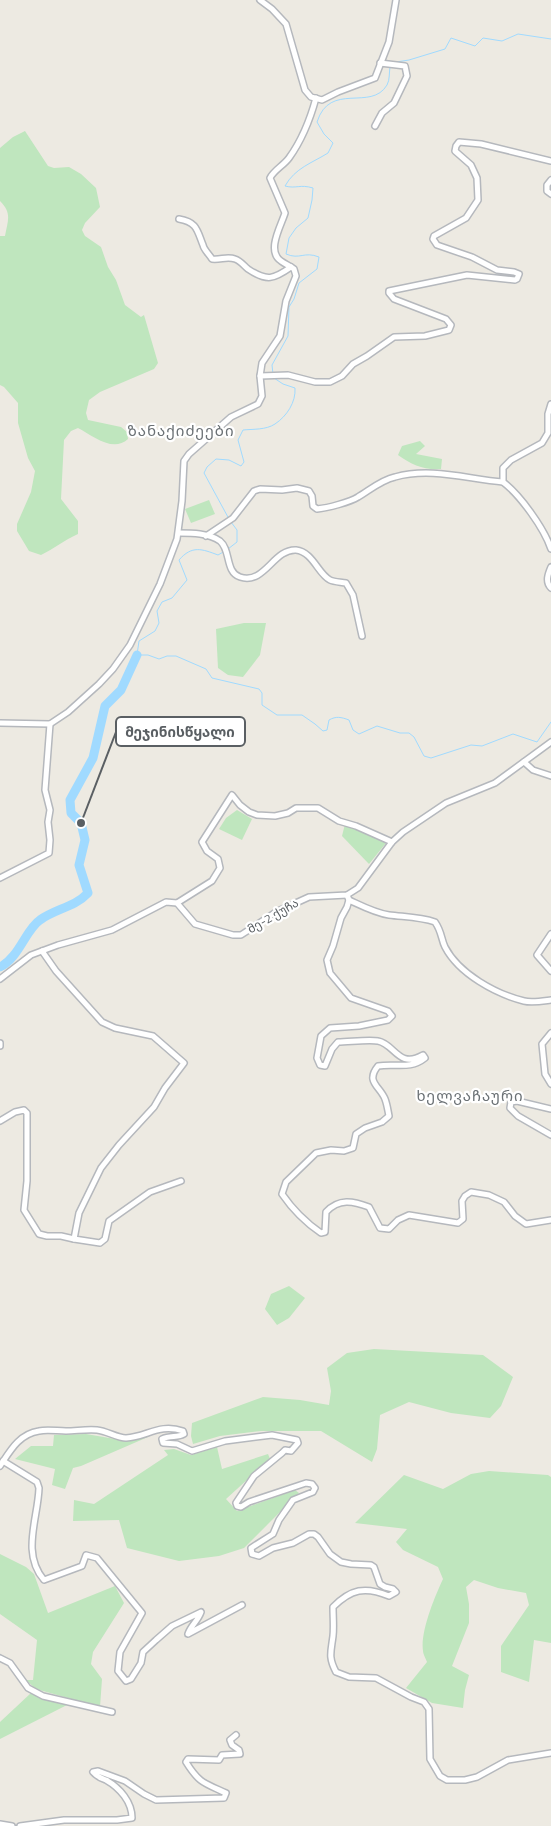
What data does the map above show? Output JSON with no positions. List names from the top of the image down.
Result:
{
  "streets": {
    "street": ["მე-2 ქუჩა"]
  },
  "districts": ["ზანაქიძეები", "ხელვაჩაური"],
  "places": ["მეჯინისწყალი"]
}
